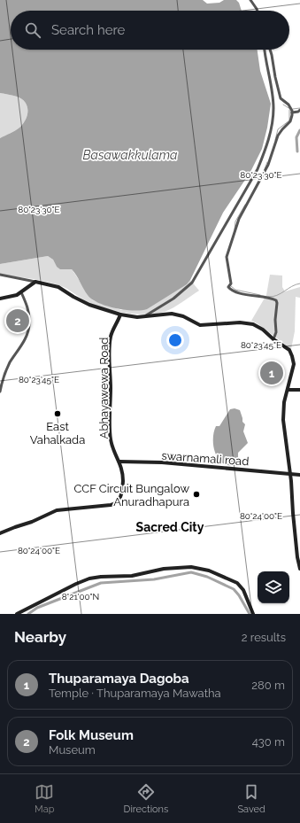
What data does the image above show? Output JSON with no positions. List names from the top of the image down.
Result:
{
  "streets": {
    "main road": ["Abhayawewa Road", "swarnamali road"]
  },
  "crossings": [
    ["Abhayawewa Road", "swarnamali road"]
  ],
  "districts": ["Sacred City"],
  "water": ["Basawakkulama"],
  "places": ["East Vahalkada", "CCF Circuit Bungalow Anuradhapura"],
  "page": {
    "search": "Search here",
    "pins": ["2", "1"],
    "heading": ["Nearby", "2 results"],
    "list": [
      {
        "mark": "1",
        "name": "Thuparamaya Dagoba",
        "note": "Temple · Thuparamaya Mawatha",
        "value": "280 m"
      },
      {
        "mark": "2",
        "name": "Folk Museum",
        "note": "Museum",
        "value": "430 m"
      }
    ],
    "nav": ["Map", "Directions", "Saved"]
  },
  "coordinates": [
    "80°23'30\"E",
    "80°23'45\"E",
    "80°24'00\"E",
    "8°21'00\"N"
  ]
}
